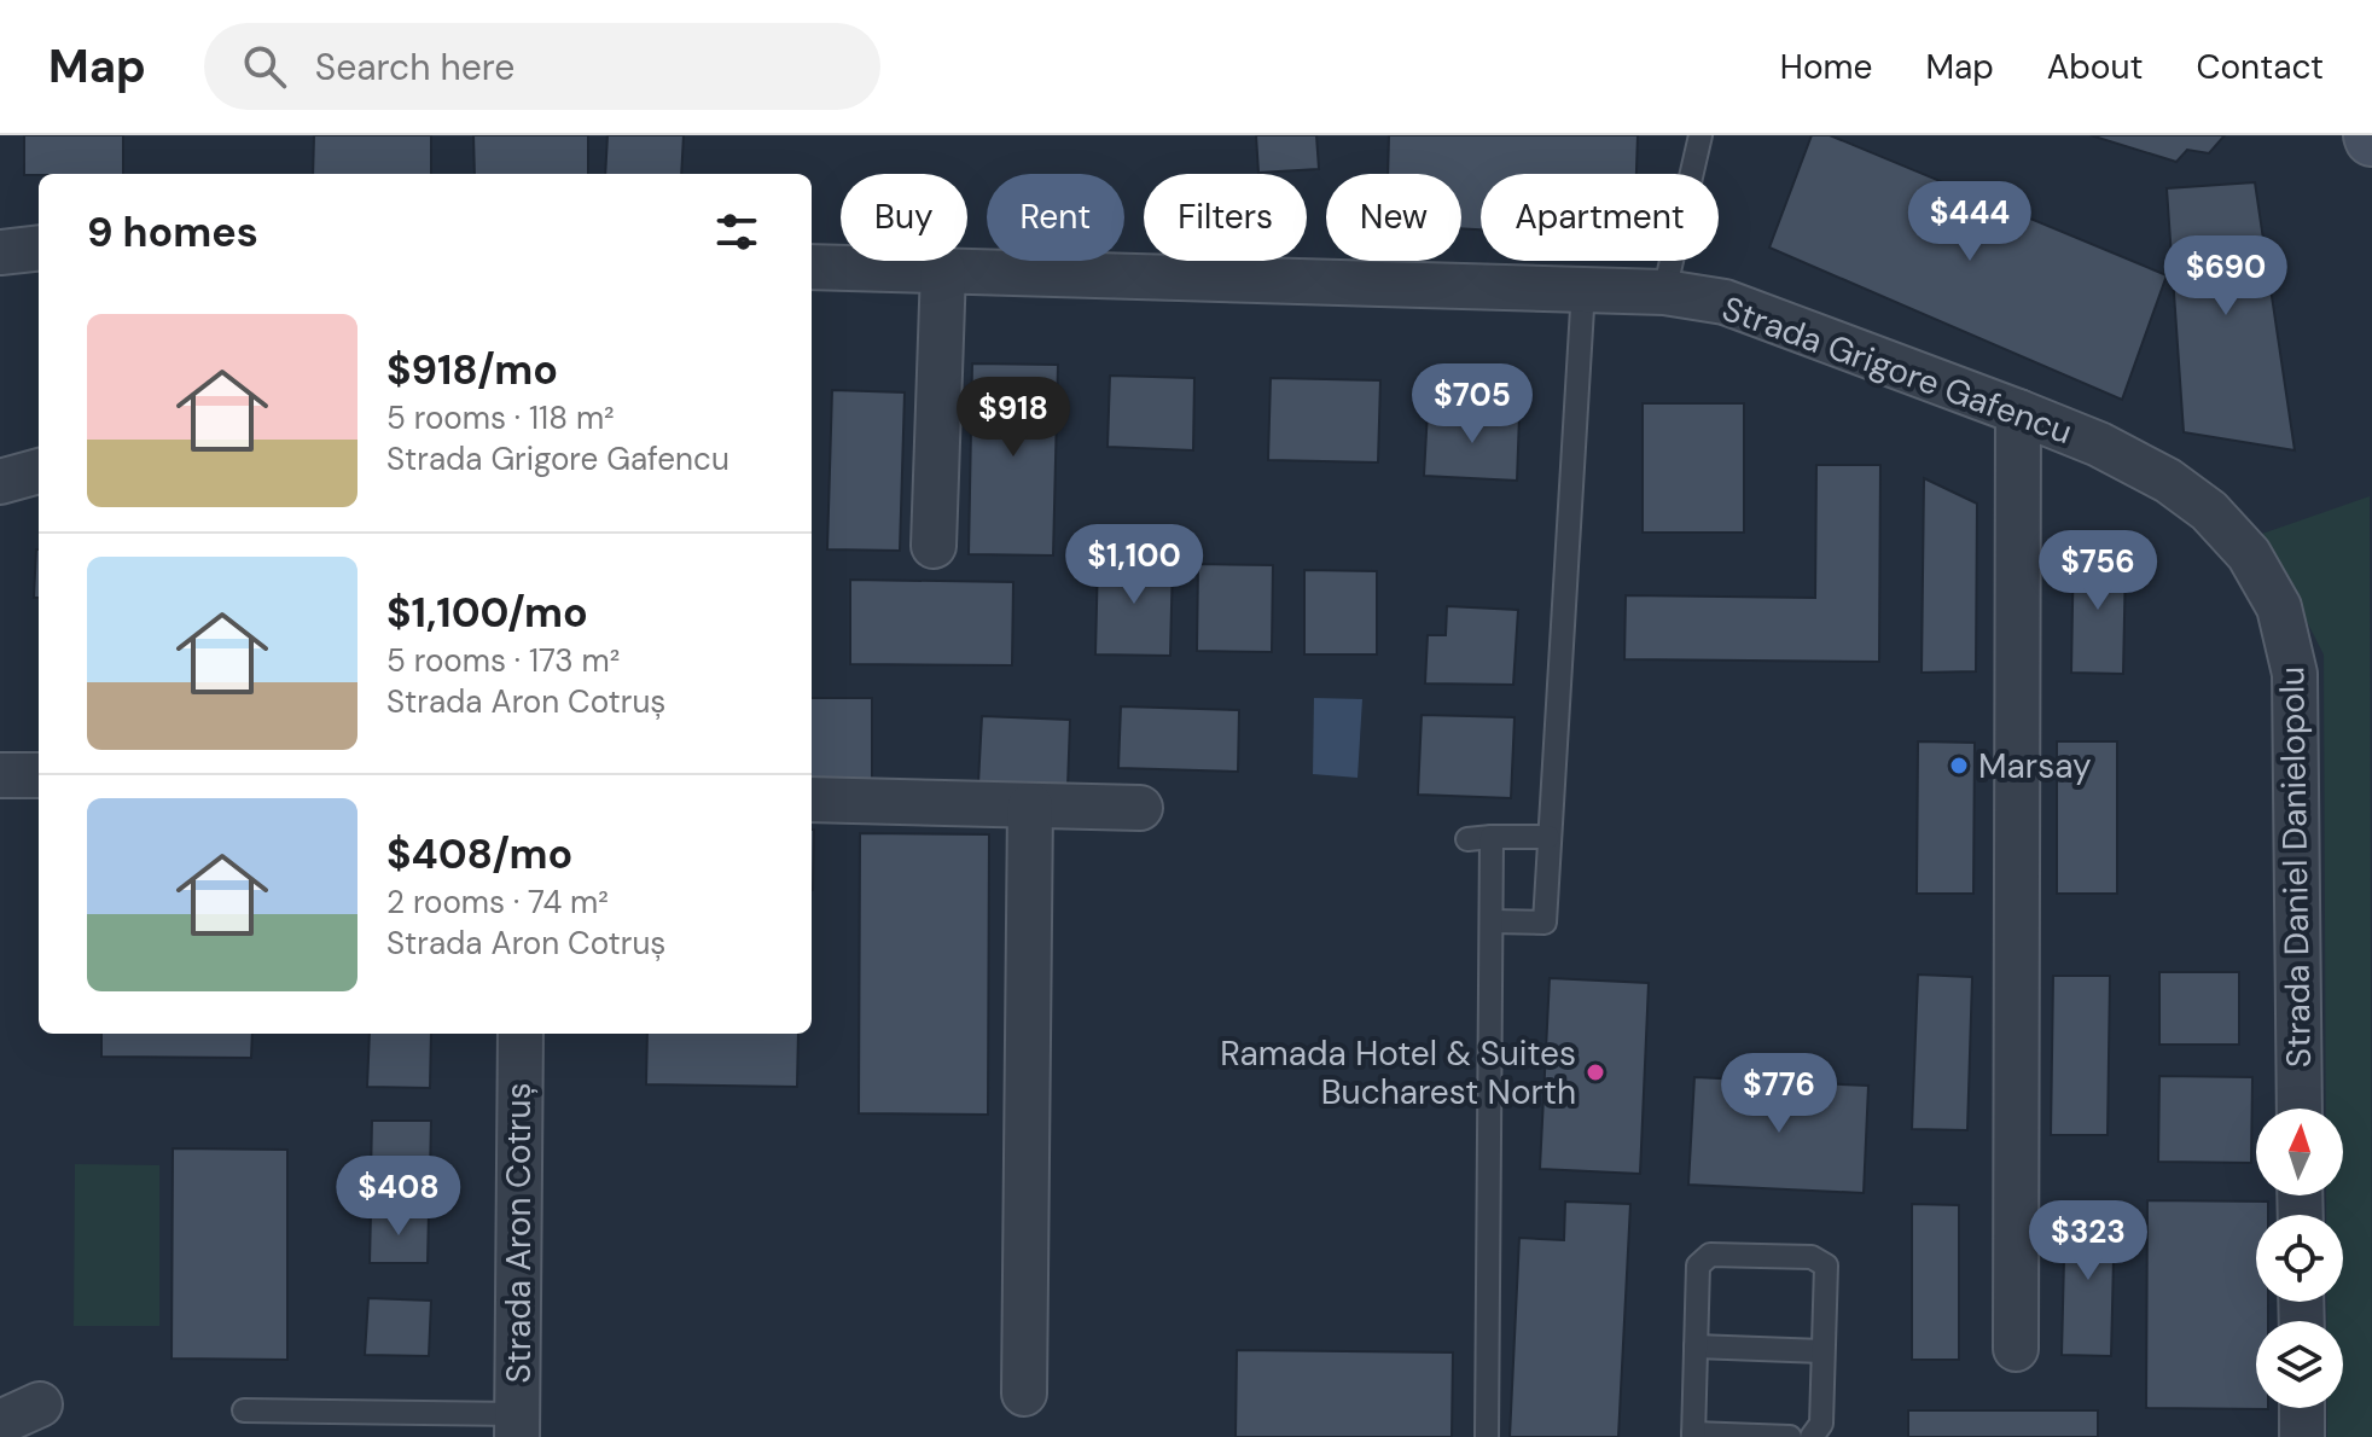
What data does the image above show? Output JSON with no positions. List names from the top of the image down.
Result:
{
  "streets": {
    "street": ["Strada Grigore Gafencu", "Strada Daniel Danielopolu", "Strada Aron Cotruș"]
  },
  "crossings": [
    ["Strada Grigore Gafencu", "Strada Daniel Danielopolu"]
  ],
  "places": ["Marsay", "Ramada Hotel & Suites Bucharest North"],
  "north": "top",
  "page": {
    "header": "Map",
    "search": "Search here",
    "nav": [
      "Home",
      "Map",
      "About",
      "Contact"
    ],
    "chip": [
      "Buy",
      "Rent",
      "Filters",
      "New",
      "Apartment"
    ],
    "heading": "9 homes",
    "price": [
      "$444",
      "$690",
      "$705",
      "$918",
      "$1,100",
      "$756",
      "$776",
      "$408",
      "$323"
    ],
    "list": [
      {
        "name": "$918/mo",
        "note": "5 rooms · 118 m² · Strada Grigore Gafencu"
      },
      {
        "name": "$1,100/mo",
        "note": "5 rooms · 173 m² · Strada Aron Cotruș"
      },
      {
        "name": "$408/mo",
        "note": "2 rooms · 74 m² · Strada Aron Cotruș"
      }
    ]
  }
}
